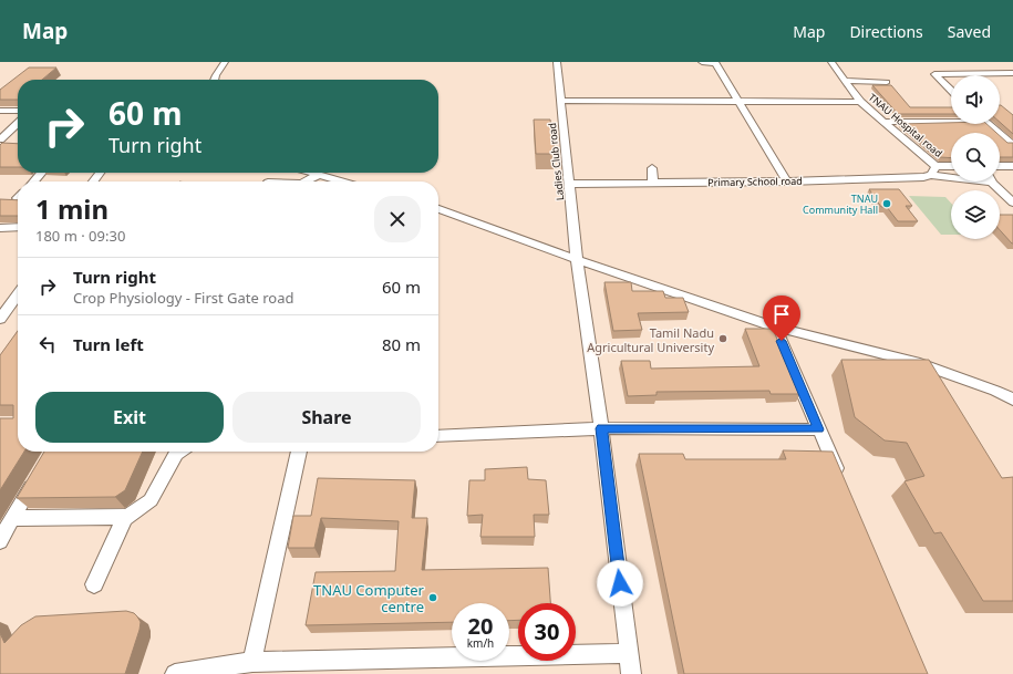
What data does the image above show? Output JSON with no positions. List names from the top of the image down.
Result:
{
  "streets": {
    "street": ["TNAU Hospital road", "Ladies Club road", "Primary School road"]
  },
  "crossings": [
    ["TNAU Hospital road", "Primary School road"],
    ["Ladies Club road", "Primary School road"]
  ],
  "places": ["TNAU Community Hall", "Tamil Nadu Agricultural University", "TNAU Computer centre"],
  "page": {
    "header": "Map",
    "nav": ["Map", "Directions", "Saved"],
    "turn": ["60 m", "Turn right"],
    "heading": ["1 min", "180 m · 09:30"],
    "list": [
      {
        "name": "Turn right",
        "note": "Crop Physiology - First Gate road",
        "value": "60 m"
      },
      {
        "name": "Turn left",
        "value": "80 m"
      }
    ],
    "buttons": ["Exit", "Share"],
    "speed": "20 km/h",
    "limit": "30"
  }
}
